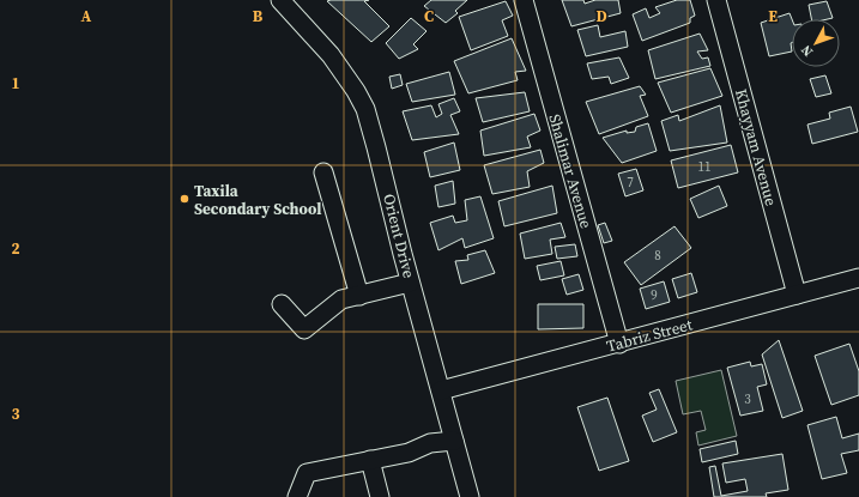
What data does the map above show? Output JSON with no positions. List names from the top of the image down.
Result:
{
  "streets": {
    "street": [
      "Khayyam Avenue",
      "Shalimar Avenue",
      "Orient Drive",
      "Tabriz Street"
    ]
  },
  "crossings": [
    ["Khayyam Avenue", "Tabriz Street"],
    ["Shalimar Avenue", "Tabriz Street"],
    ["Orient Drive", "Tabriz Street"]
  ],
  "places": ["Taxila Secondary School"],
  "house_numbers": [
    "11",
    "7",
    "8",
    "9",
    "3"
  ],
  "north": "bottom left",
  "grid": {
    "columns": [
      "A",
      "B",
      "C",
      "D",
      "E"
    ],
    "rows": ["1", "2", "3"]
  }
}
